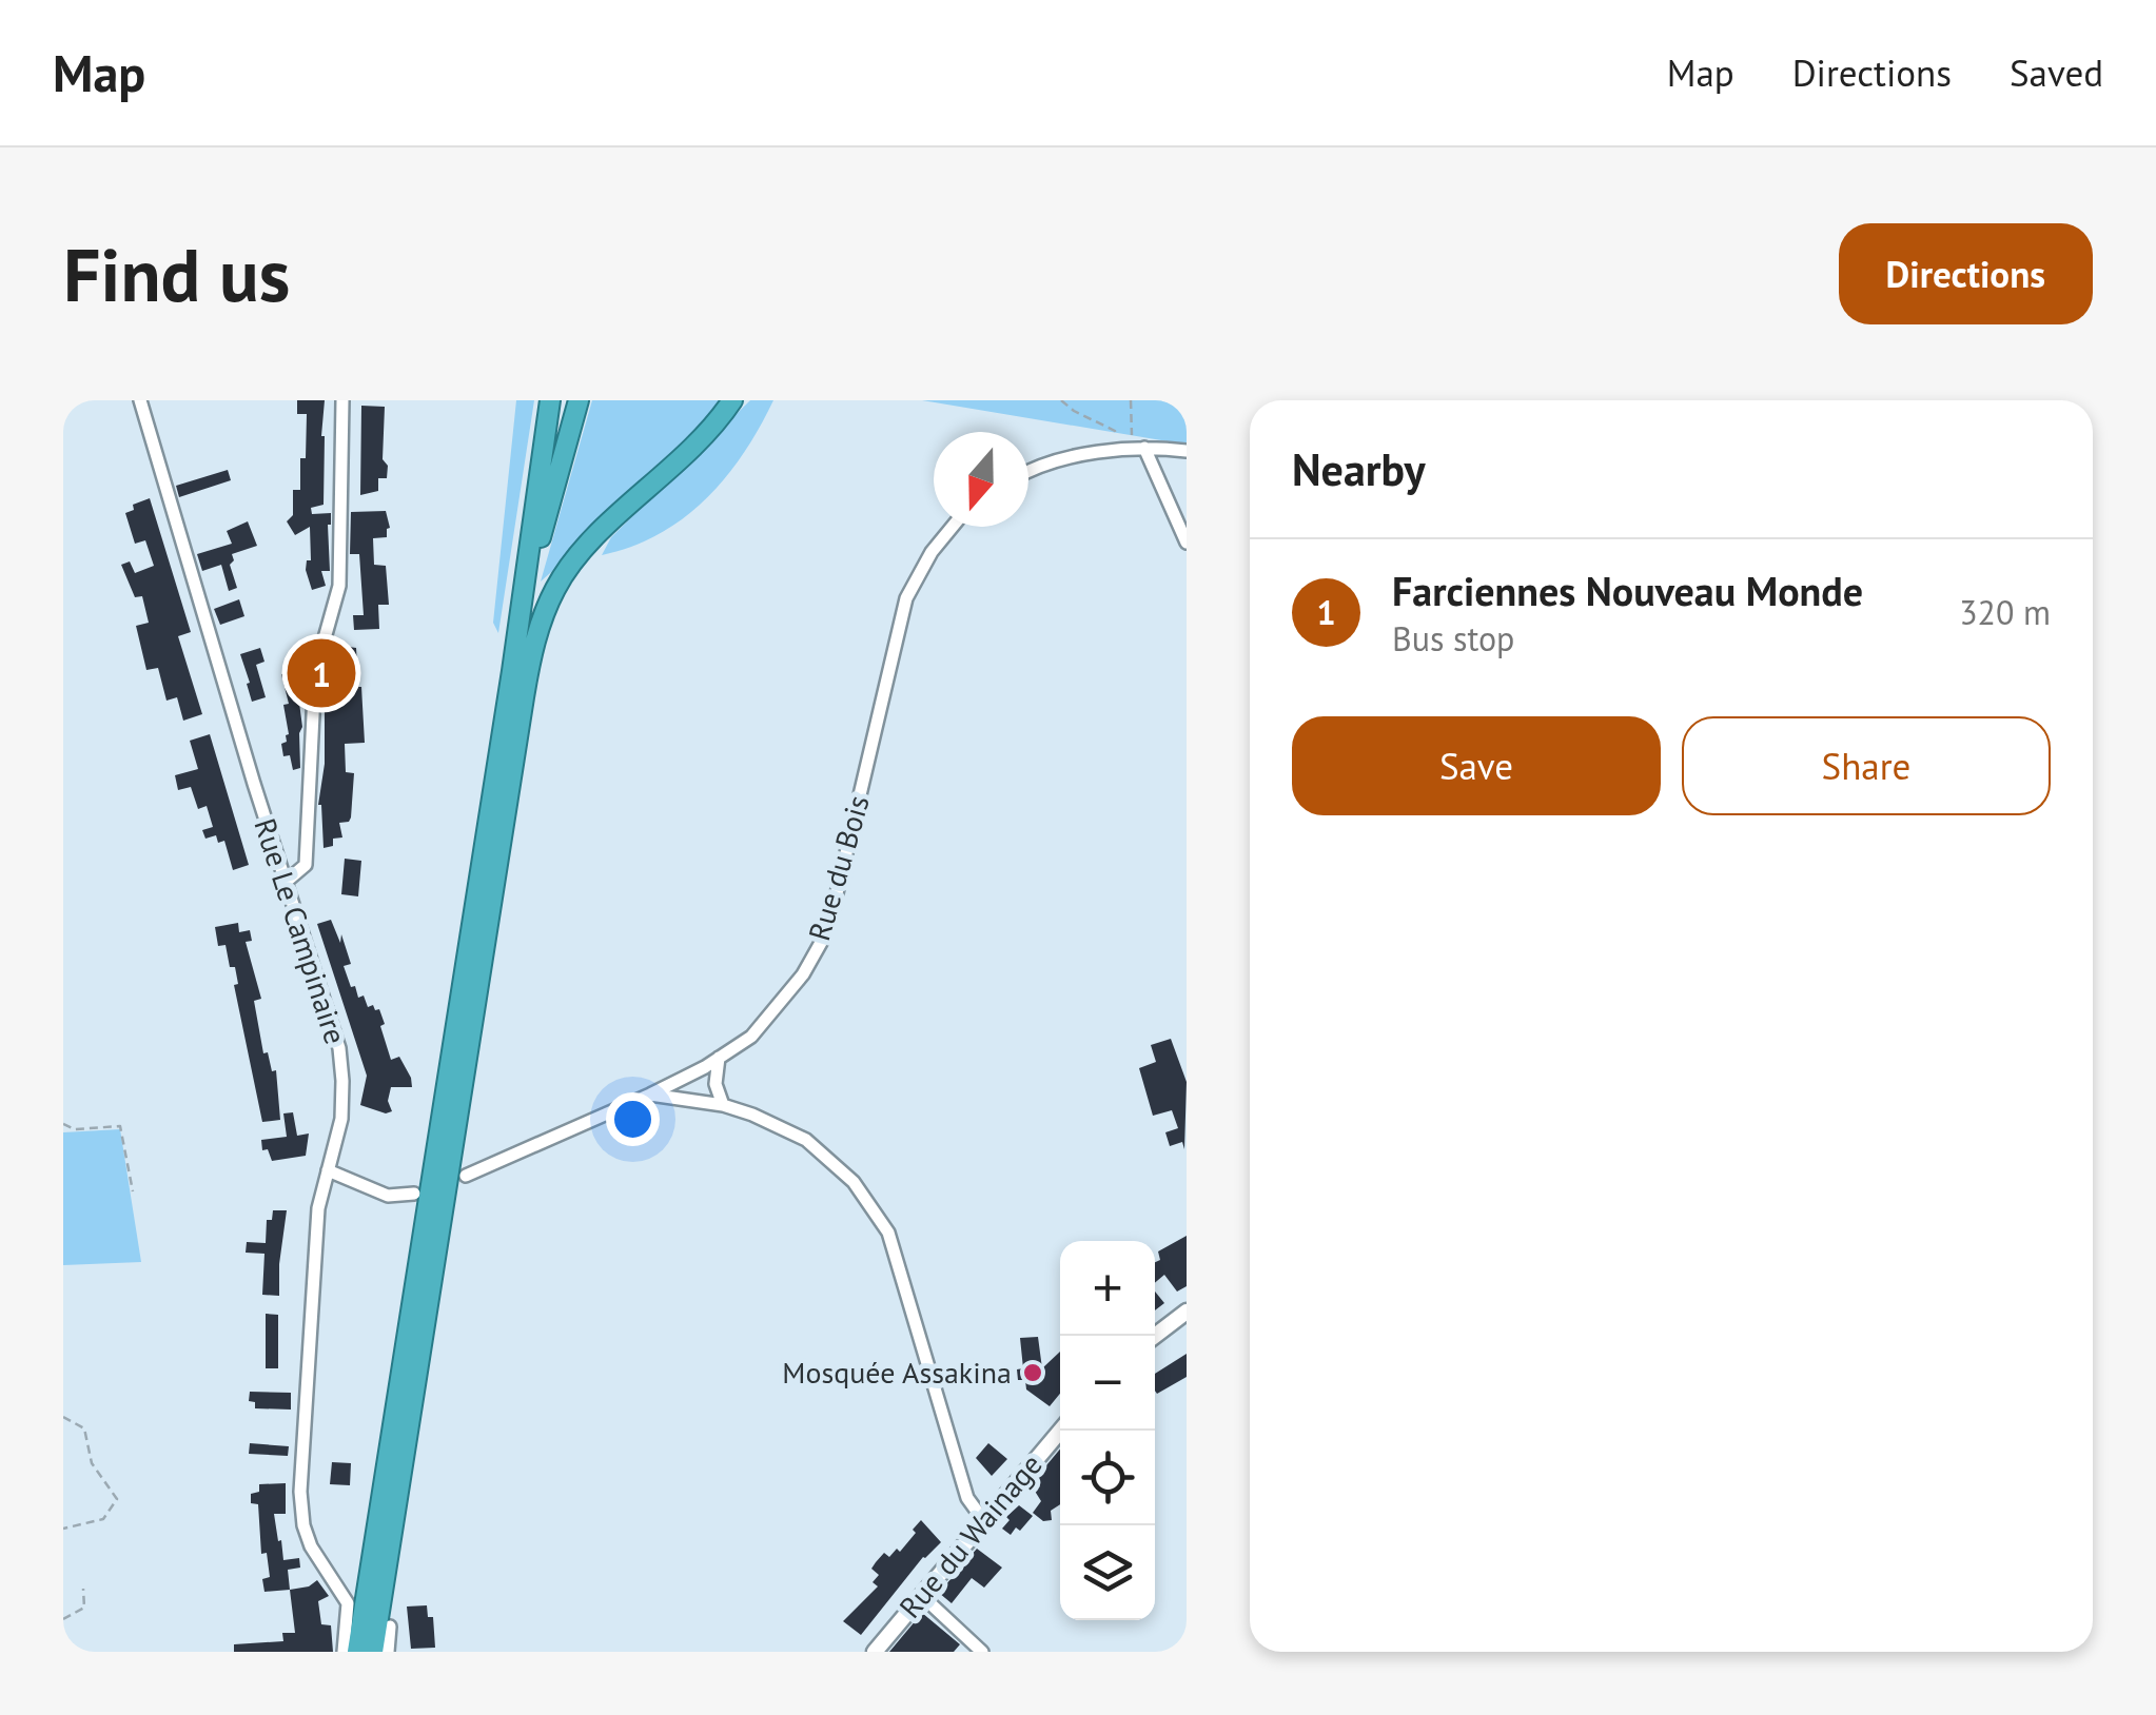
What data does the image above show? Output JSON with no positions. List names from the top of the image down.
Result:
{
  "streets": {
    "street": ["Rue du Bois", "Rue Le Campinaire", "Rue du Wainage"]
  },
  "places": ["Mosquée Assakina"],
  "north": "bottom",
  "page": {
    "header": "Map",
    "nav": ["Map", "Directions", "Saved"],
    "buttons": [
      "Directions",
      ["Save", "Share"]
    ],
    "title": "Find us",
    "heading": "Nearby",
    "list": [
      {
        "mark": "1",
        "name": "Farciennes Nouveau Monde",
        "note": "Bus stop",
        "value": "320 m"
      }
    ],
    "pins": "1",
    "map_buttons": ["+", "−"]
  }
}
